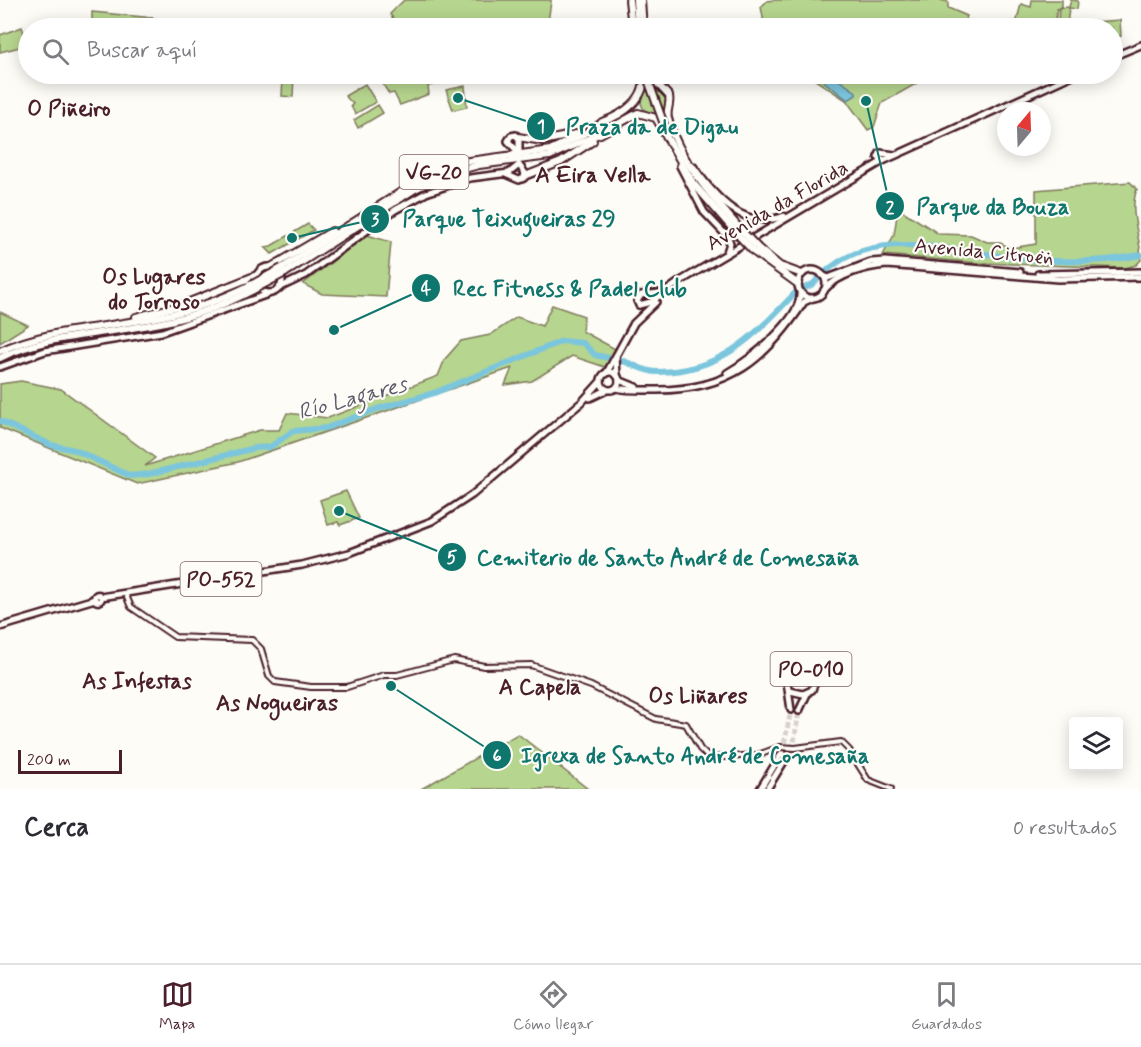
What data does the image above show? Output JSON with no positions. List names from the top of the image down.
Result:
{
  "streets": {
    "highway": ["VG-20"],
    "main road": [
      "Avenida da Florida",
      "Avenida Citroën",
      "PO-552",
      "PO-010"
    ]
  },
  "crossings": [
    ["Avenida da Florida", "PO-552"]
  ],
  "districts": [
    "O Piñeiro",
    "A Eira Vella",
    "Os Lugares do Torroso",
    "As Infestas",
    "A Capela",
    "Os Liñares",
    "As Nogueiras"
  ],
  "water": ["Río Lagares"],
  "places": [
    "Praza da de Digau",
    "Parque da Bouza",
    "Parque Teixugueiras 29",
    "Rec Fitness & Padel Club",
    "Cemiterio de Santo André de Comesaña",
    "Igrexa de Santo André de Comesaña"
  ],
  "scale_bar": "200 m",
  "north": "top",
  "page": {
    "search": "Buscar aquí",
    "scale": "200 m",
    "heading": ["Cerca", "0 resultados"],
    "nav": ["Mapa", "Cómo llegar", "Guardados"]
  }
}
